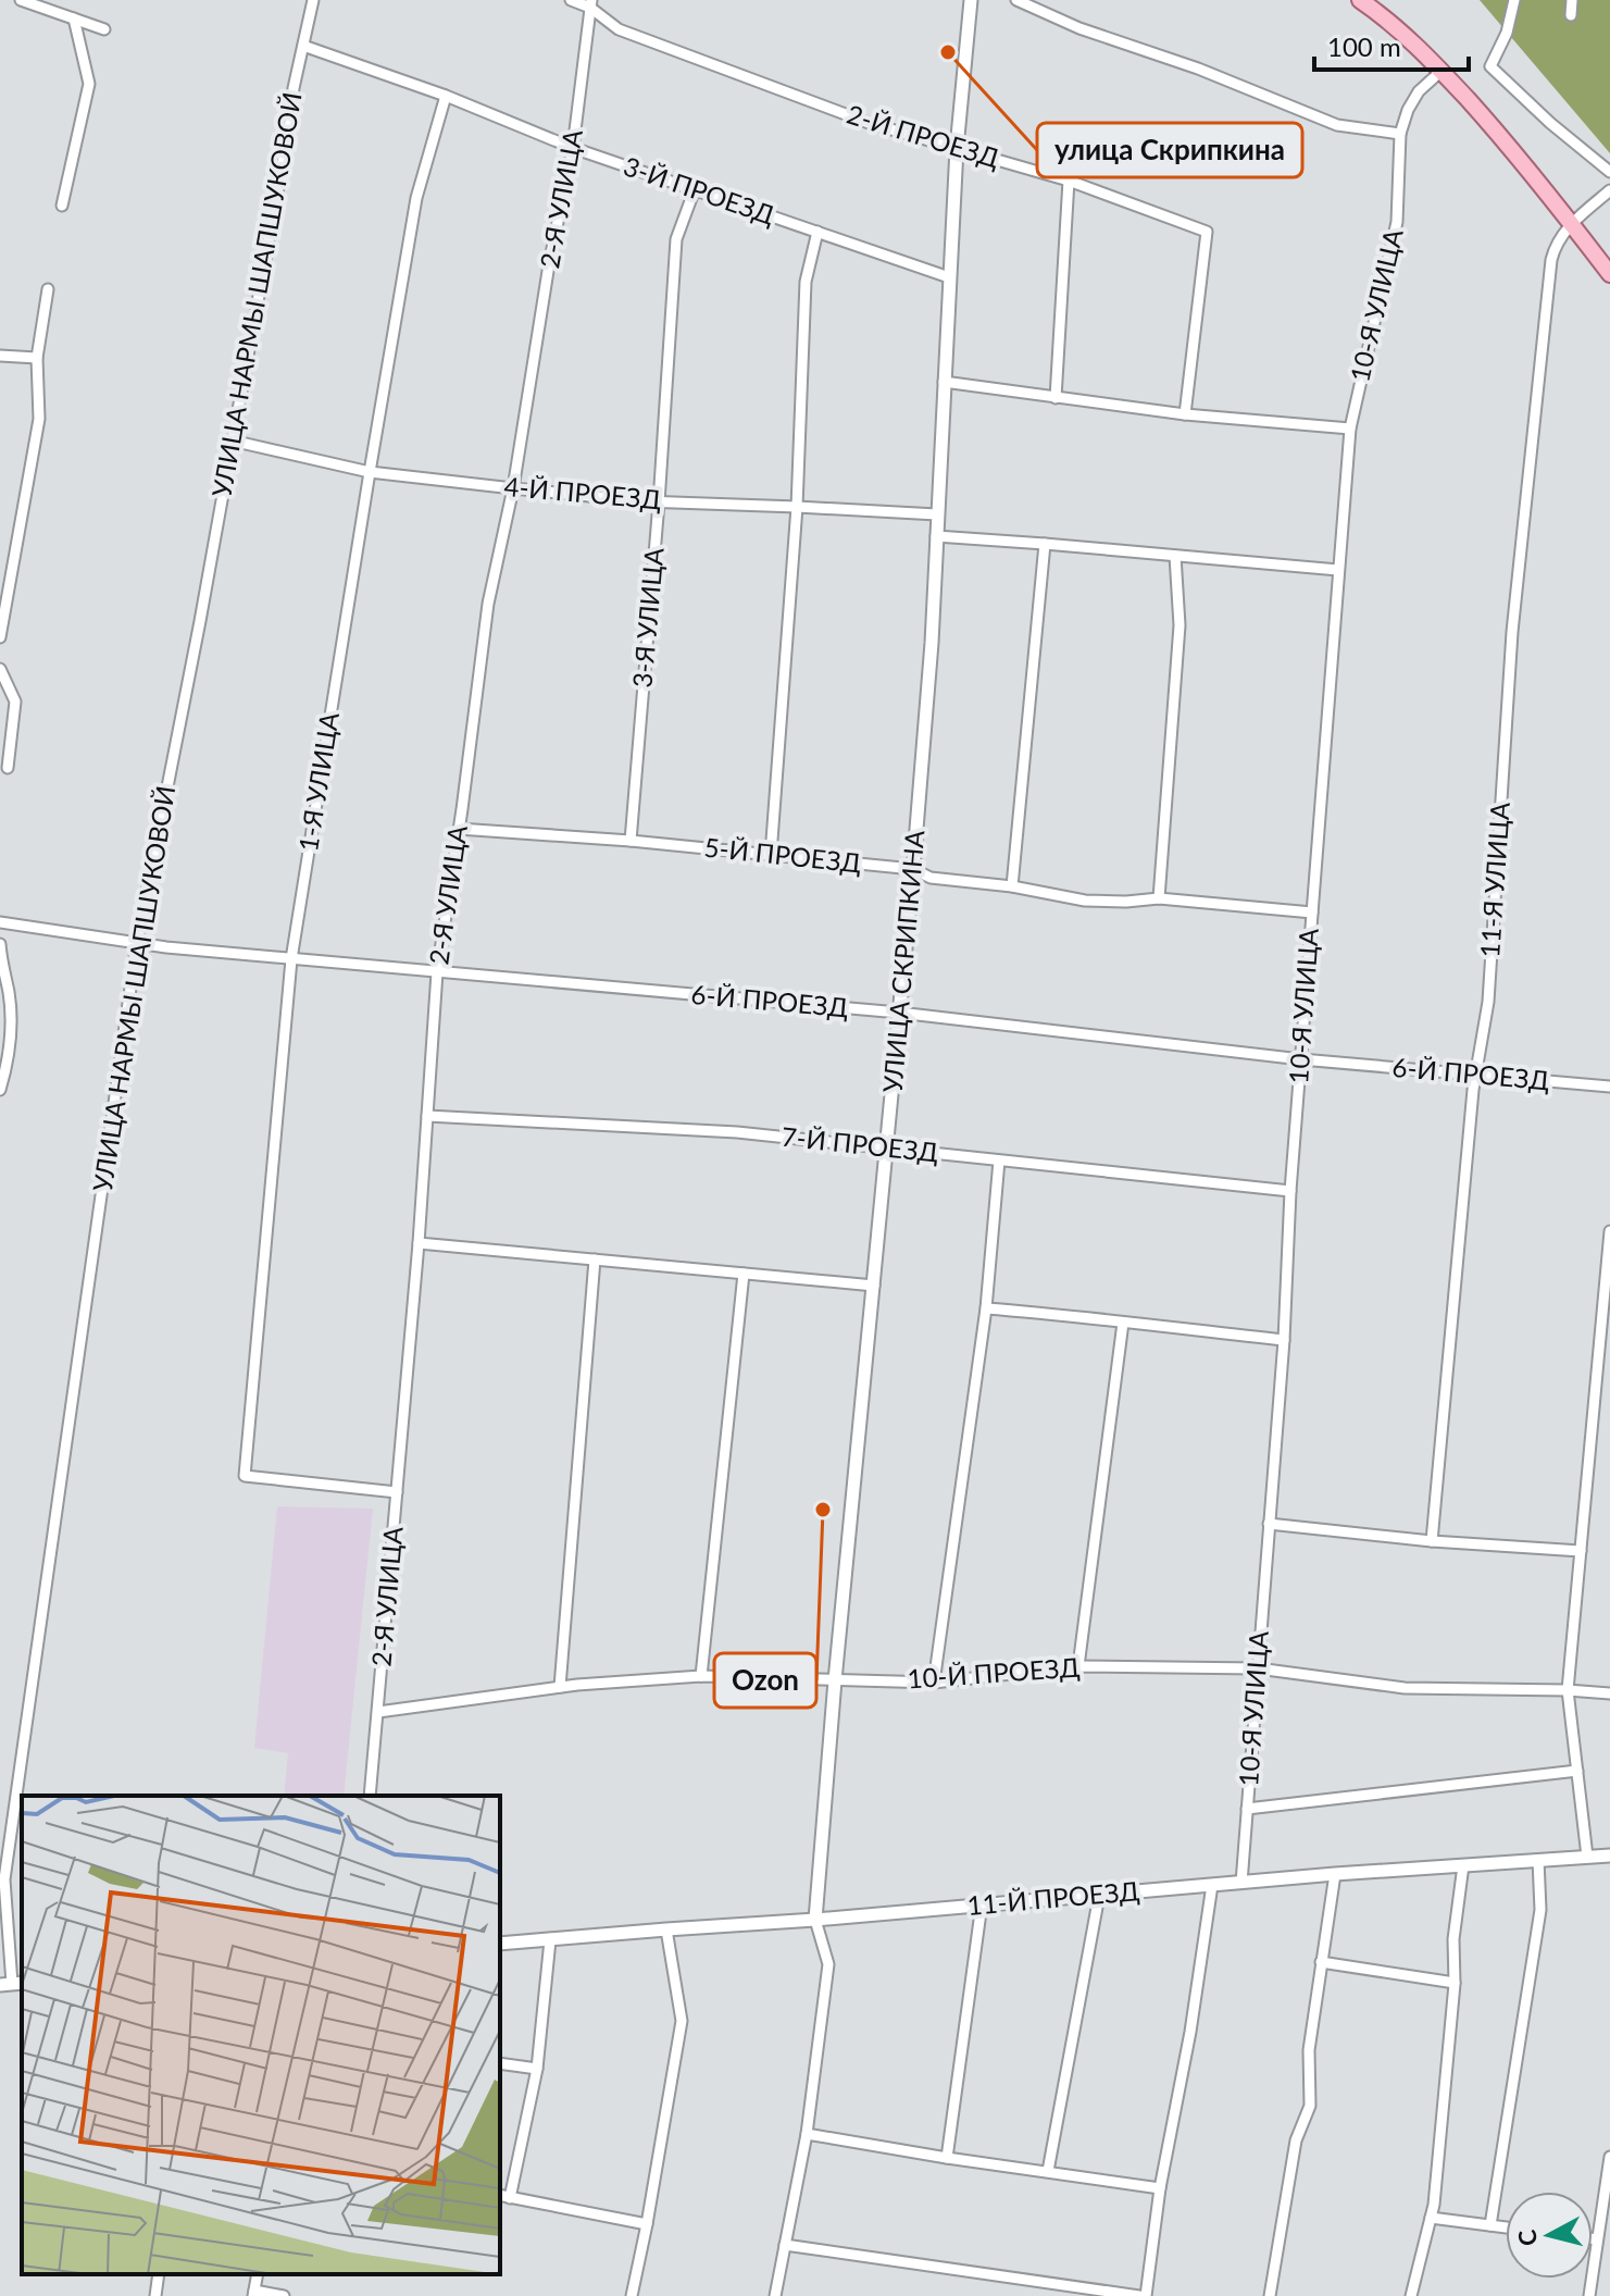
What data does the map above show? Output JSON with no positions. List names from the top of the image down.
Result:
{
  "streets": {
    "street": [
      "2-Й ПРОЕЗД",
      "3-Й ПРОЕЗД",
      "2-Я УЛИЦА",
      "УЛИЦА НАРМЫ ШАПШУКОВОЙ",
      "10-Я УЛИЦА",
      "4-Й ПРОЕЗД",
      "3-Я УЛИЦА",
      "1-Я УЛИЦА",
      "5-Й ПРОЕЗД",
      "11-Я УЛИЦА",
      "УЛИЦА СКРИПКИНА",
      "6-Й ПРОЕЗД",
      "7-Й ПРОЕЗД",
      "10-Й ПРОЕЗД",
      "11-Й ПРОЕЗД"
    ]
  },
  "crossings": [
    ["2-Й ПРОЕЗД", "2-Я УЛИЦА"],
    ["2-Й ПРОЕЗД", "УЛИЦА СКРИПКИНА"],
    ["3-Й ПРОЕЗД", "2-Я УЛИЦА"],
    ["3-Й ПРОЕЗД", "УЛИЦА НАРМЫ ШАПШУКОВОЙ"],
    ["3-Й ПРОЕЗД", "3-Я УЛИЦА"],
    ["3-Й ПРОЕЗД", "1-Я УЛИЦА"],
    ["3-Й ПРОЕЗД", "УЛИЦА СКРИПКИНА"],
    ["2-Я УЛИЦА", "4-Й ПРОЕЗД"],
    ["2-Я УЛИЦА", "1-Я УЛИЦА"],
    ["2-Я УЛИЦА", "5-Й ПРОЕЗД"],
    ["2-Я УЛИЦА", "6-Й ПРОЕЗД"],
    ["2-Я УЛИЦА", "7-Й ПРОЕЗД"],
    ["2-Я УЛИЦА", "10-Й ПРОЕЗД"],
    ["УЛИЦА НАРМЫ ШАПШУКОВОЙ", "4-Й ПРОЕЗД"],
    ["УЛИЦА НАРМЫ ШАПШУКОВОЙ", "6-Й ПРОЕЗД"],
    ["10-Я УЛИЦА", "5-Й ПРОЕЗД"],
    ["10-Я УЛИЦА", "6-Й ПРОЕЗД"],
    ["10-Я УЛИЦА", "7-Й ПРОЕЗД"],
    ["10-Я УЛИЦА", "10-Й ПРОЕЗД"],
    ["10-Я УЛИЦА", "11-Й ПРОЕЗД"],
    ["4-Й ПРОЕЗД", "3-Я УЛИЦА"],
    ["4-Й ПРОЕЗД", "1-Я УЛИЦА"],
    ["4-Й ПРОЕЗД", "УЛИЦА СКРИПКИНА"],
    ["3-Я УЛИЦА", "5-Й ПРОЕЗД"],
    ["1-Я УЛИЦА", "6-Й ПРОЕЗД"],
    ["5-Й ПРОЕЗД", "УЛИЦА СКРИПКИНА"],
    ["11-Я УЛИЦА", "6-Й ПРОЕЗД"],
    ["УЛИЦА СКРИПКИНА", "6-Й ПРОЕЗД"],
    ["УЛИЦА СКРИПКИНА", "7-Й ПРОЕЗД"],
    ["УЛИЦА СКРИПКИНА", "10-Й ПРОЕЗД"],
    ["УЛИЦА СКРИПКИНА", "11-Й ПРОЕЗД"]
  ],
  "places": ["улица Скрипкина", "Ozon"],
  "scale_bar": "100 m",
  "north": "left"
}
